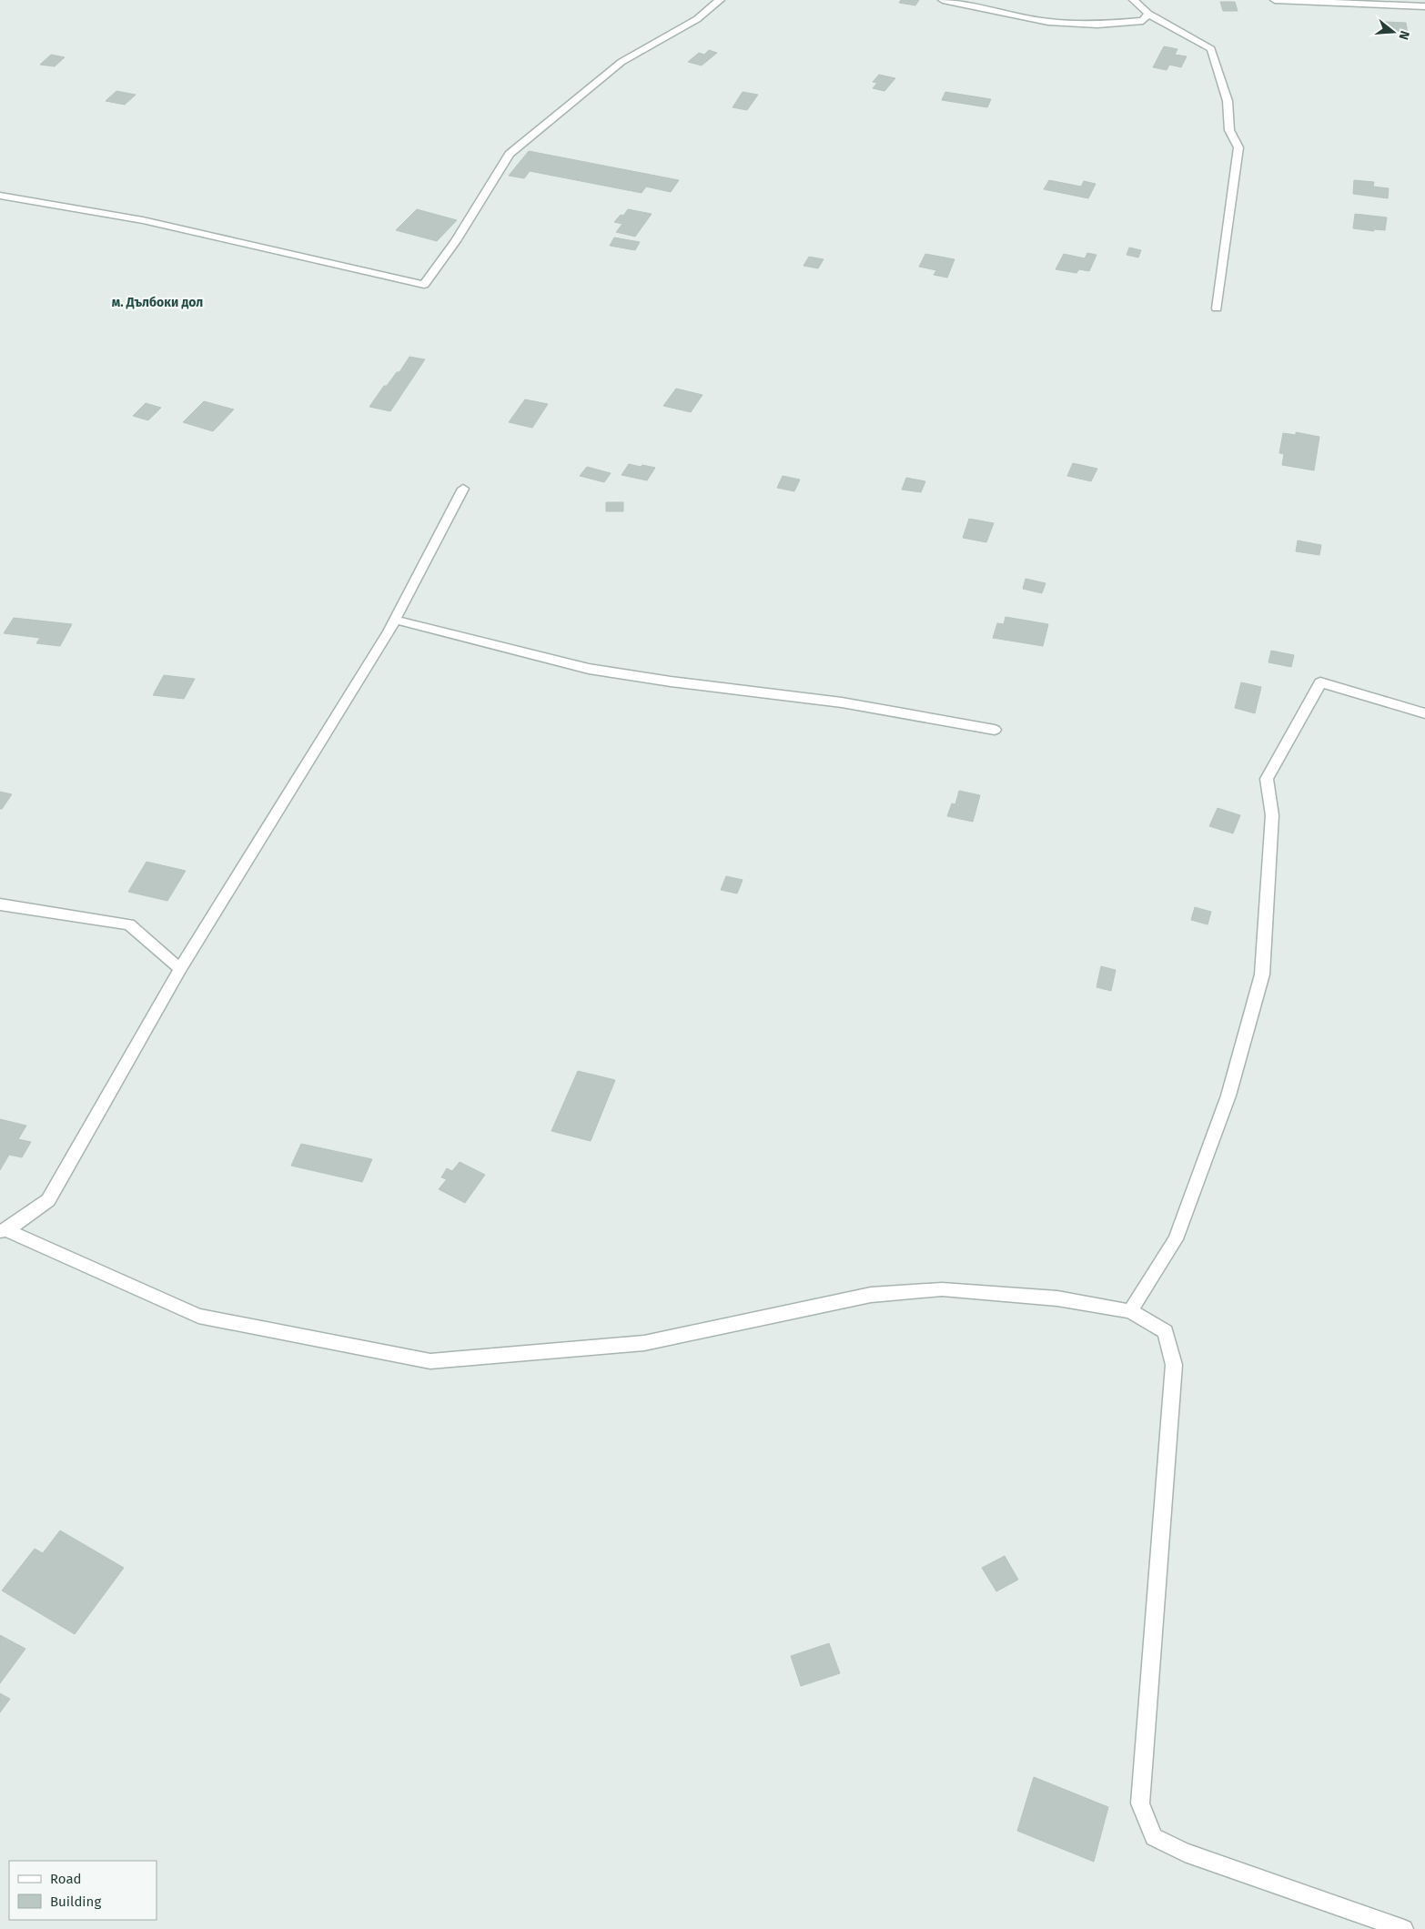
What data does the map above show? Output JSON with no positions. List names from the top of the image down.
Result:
{
  "districts": ["м. Дълбоки дол"],
  "legend": ["Road", "Building"],
  "north": "right"
}
